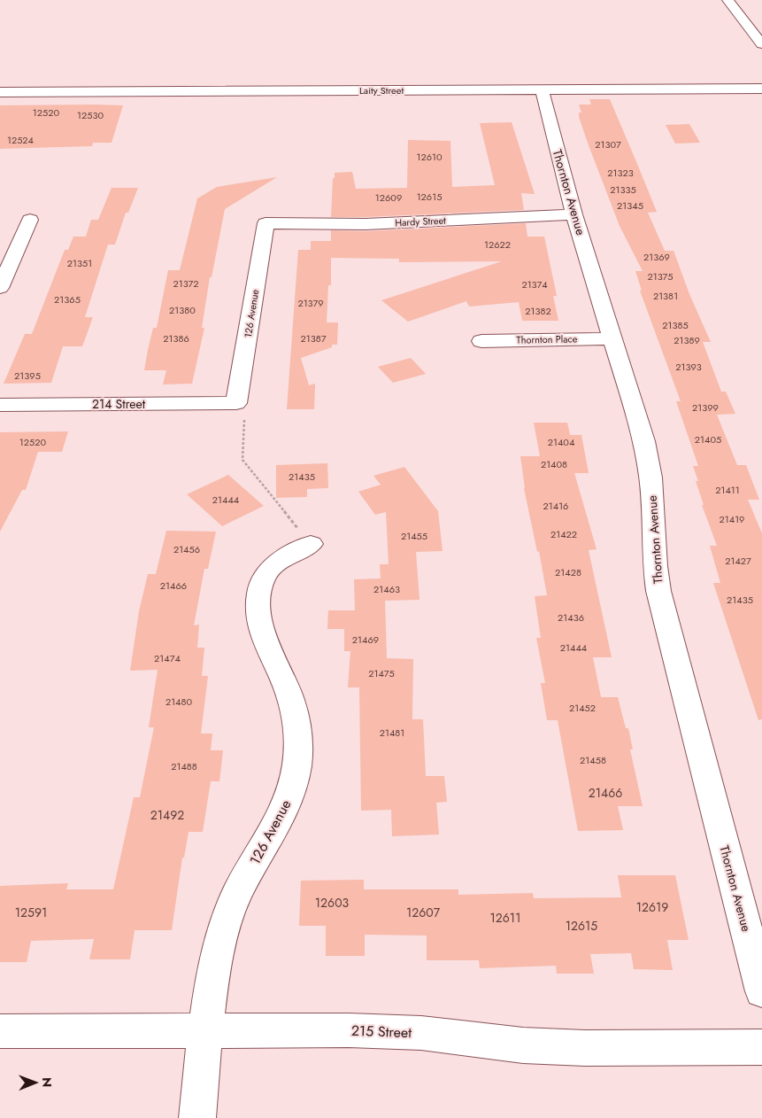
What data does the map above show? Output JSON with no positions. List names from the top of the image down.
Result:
{
  "streets": {
    "street": [
      "Laity Street",
      "Thornton Avenue",
      "Hardy Street",
      "126 Avenue",
      "Thornton Place",
      "214 Street",
      "215 Street"
    ]
  },
  "crossings": [
    ["Laity Street", "Thornton Avenue"],
    ["Thornton Avenue", "Hardy Street"],
    ["Thornton Avenue", "Thornton Place"],
    ["Hardy Street", "126 Avenue"],
    ["126 Avenue", "214 Street"],
    ["126 Avenue", "215 Street"]
  ],
  "house_numbers": [
    "12520",
    "12530",
    "12524",
    "21307",
    "12610",
    "21323",
    "21335",
    "12615",
    "12609",
    "21345",
    "12622",
    "21369",
    "21351",
    "21375",
    "21372",
    "21374",
    "21381",
    "21365",
    "21379",
    "21380",
    "21382",
    "21385",
    "21386",
    "21387",
    "21389",
    "21393",
    "21395",
    "21399",
    "21405",
    "12520",
    "21404",
    "21408",
    "21435",
    "21411",
    "21444",
    "21416",
    "21419",
    "21422",
    "21455",
    "21456",
    "21427",
    "21428",
    "21466",
    "21463",
    "21435",
    "21436",
    "21469",
    "21444",
    "21474",
    "21475",
    "21480",
    "21452",
    "21481",
    "21458",
    "21488",
    "21466",
    "21492",
    "12603",
    "12619",
    "12591",
    "12607",
    "12611",
    "12615"
  ],
  "north": "right"
}
